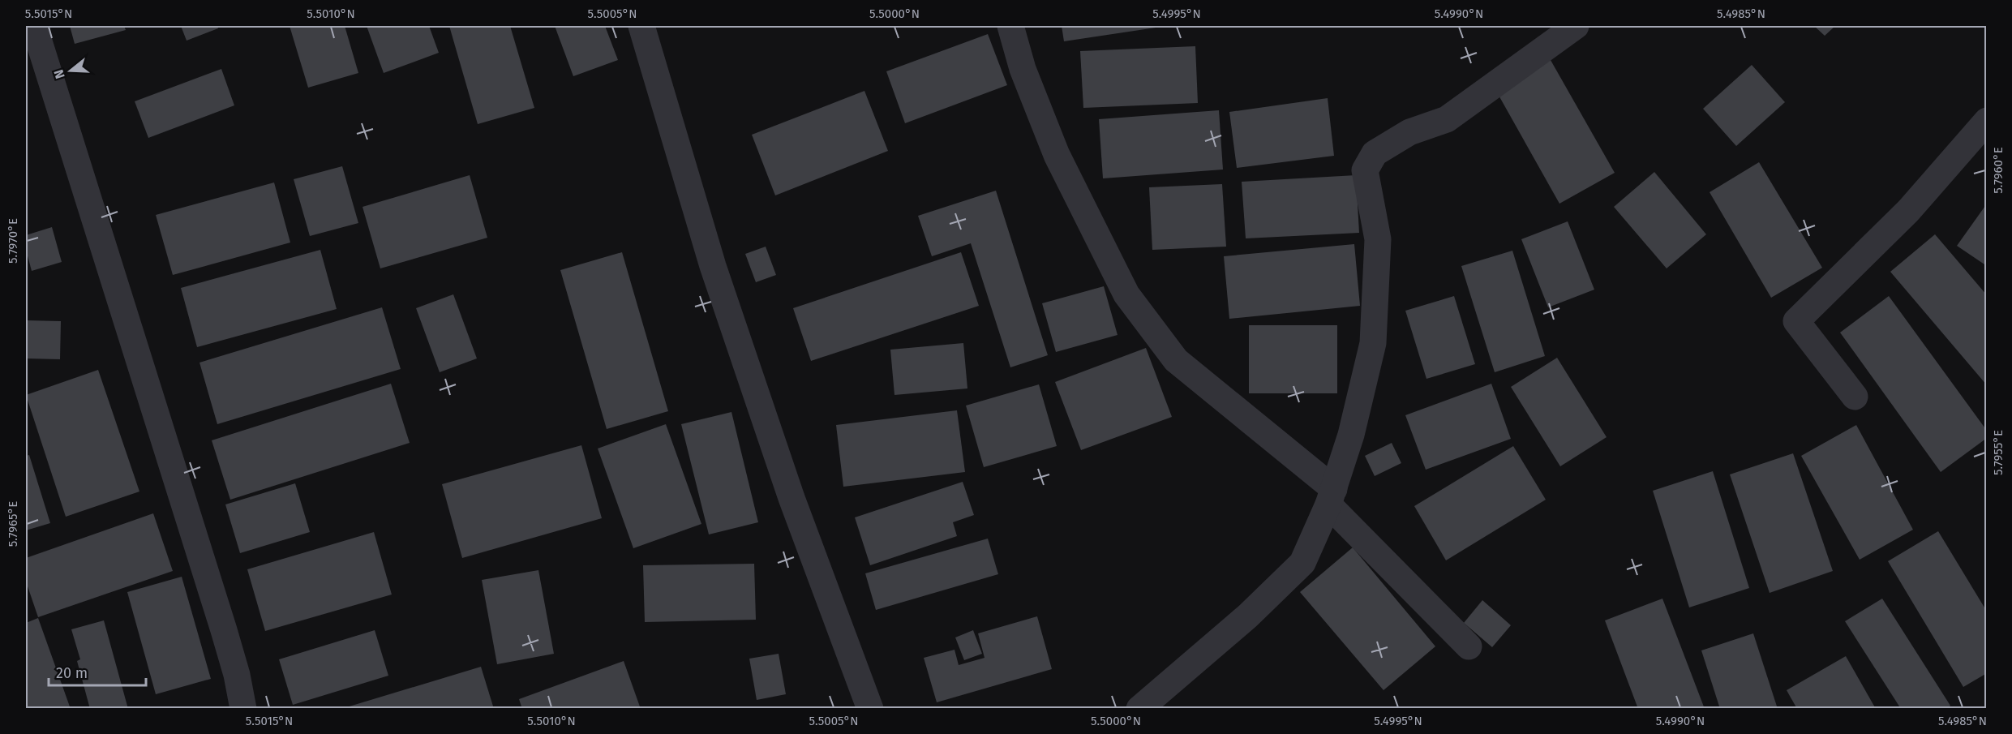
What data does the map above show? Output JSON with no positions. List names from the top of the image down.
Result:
{
  "scale_bar": "20 m",
  "north": "left",
  "coordinates": [
    "5.5015°N",
    "5.5010°N",
    "5.5005°N",
    "5.5000°N",
    "5.4995°N",
    "5.4990°N",
    "5.4985°N",
    "5.7960°E",
    "5.7970°E",
    "5.7955°E",
    "5.7965°E"
  ]
}
